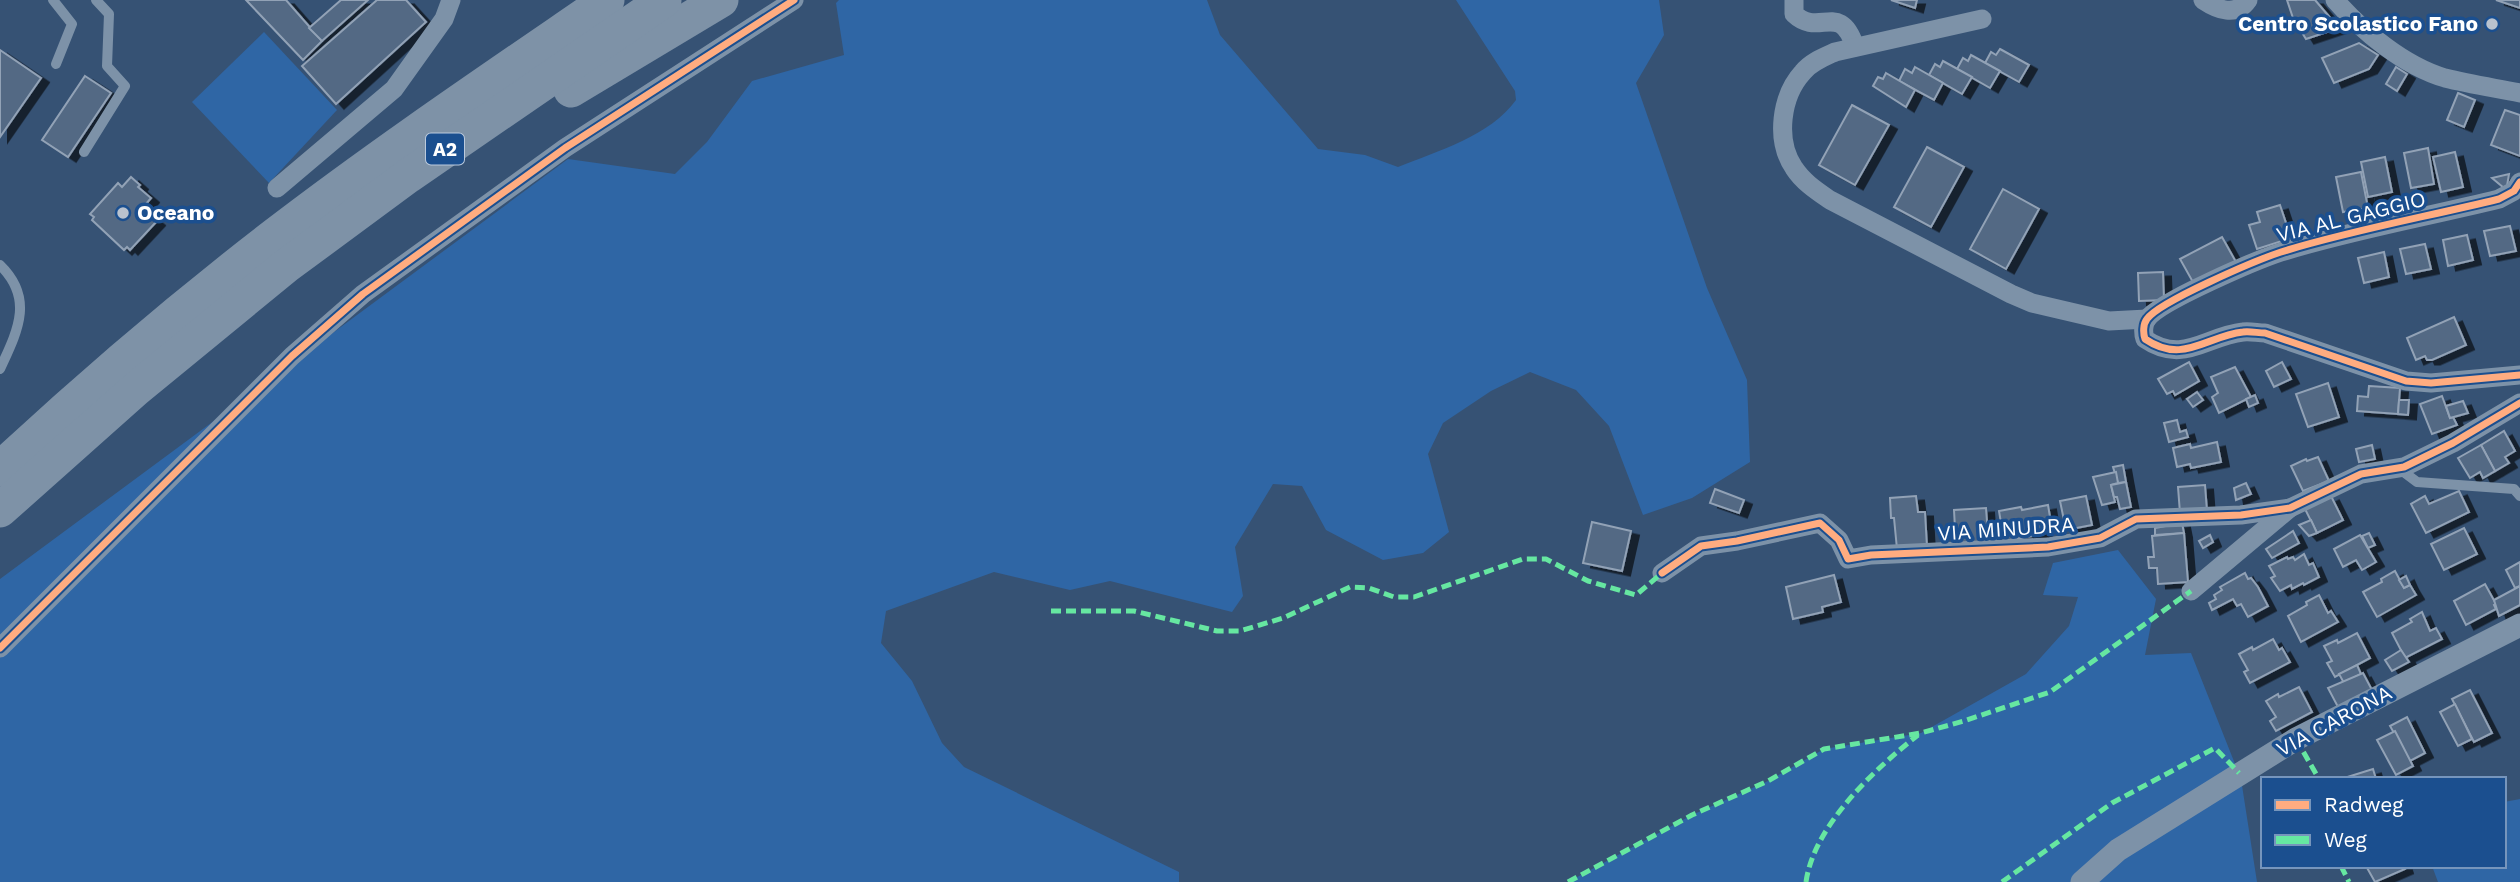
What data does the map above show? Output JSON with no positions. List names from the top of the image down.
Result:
{
  "streets": {
    "highway": ["A2"],
    "street": ["VIA AL GAGGIO", "VIA MINUDRA", "VIA CARONA"]
  },
  "places": ["Centro Scolastico Fano", "Oceano"],
  "legend": ["Radweg", "Weg"]
}
